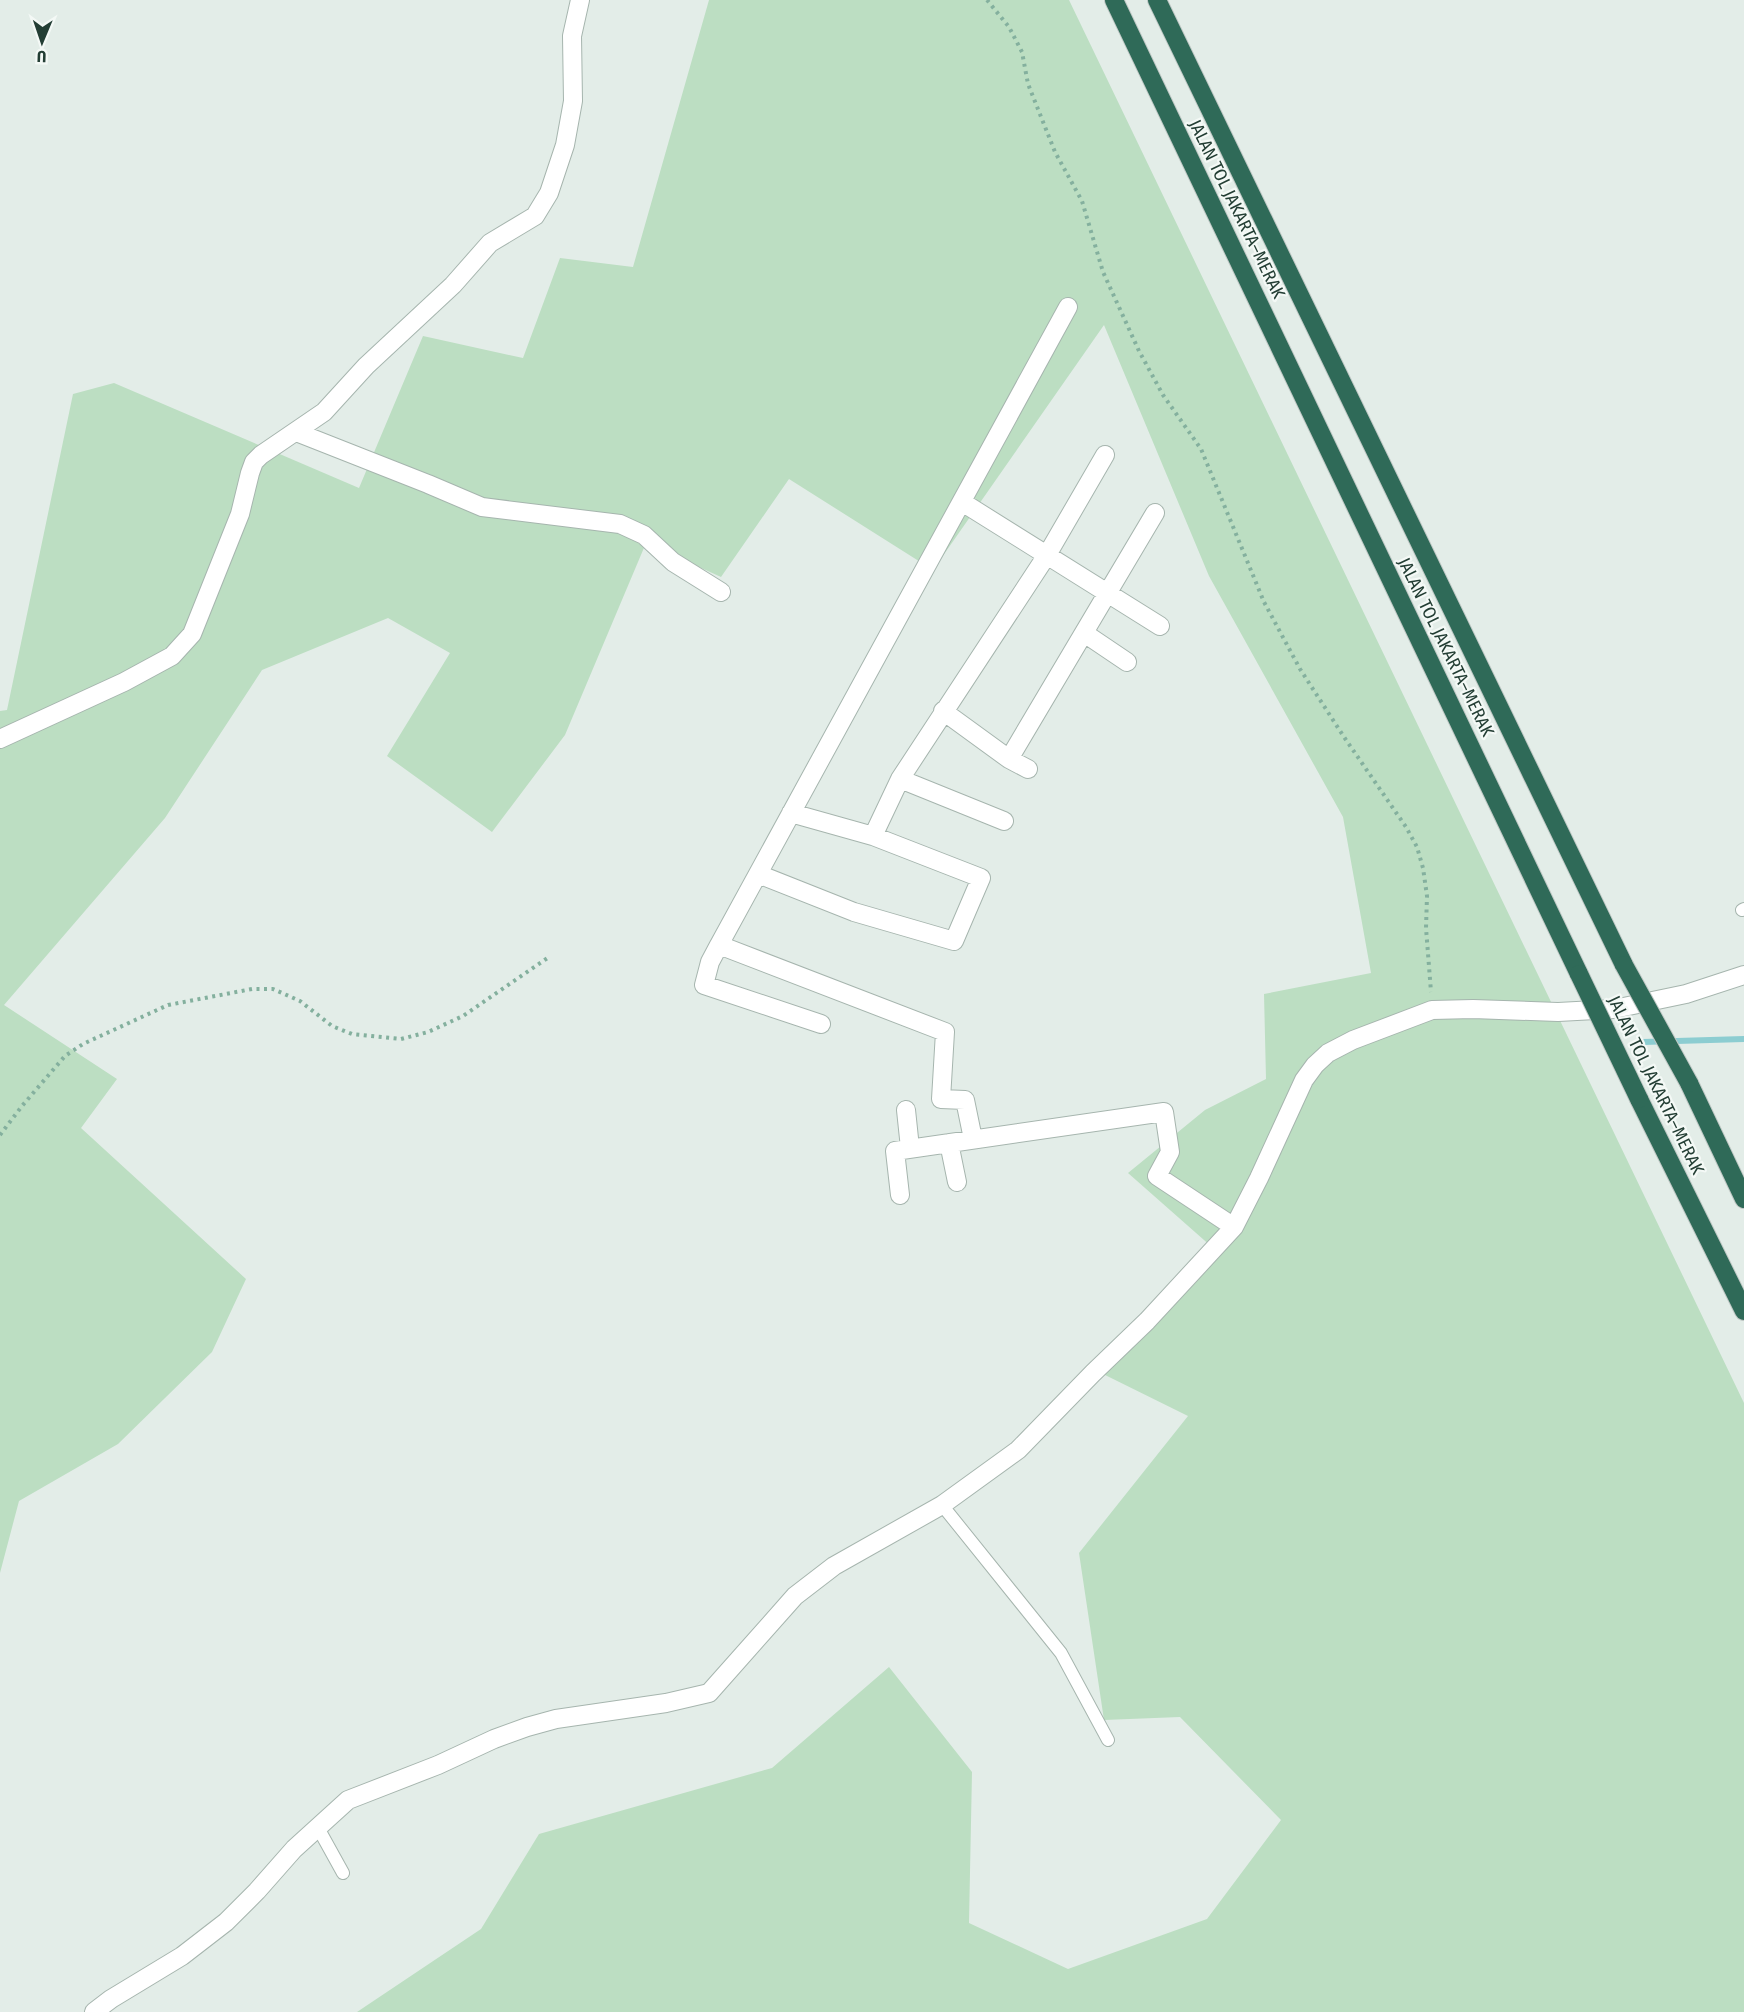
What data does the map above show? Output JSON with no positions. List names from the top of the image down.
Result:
{
  "streets": {
    "highway": ["JALAN TOL JAKARTA–MERAK"]
  },
  "north": "bottom"
}
